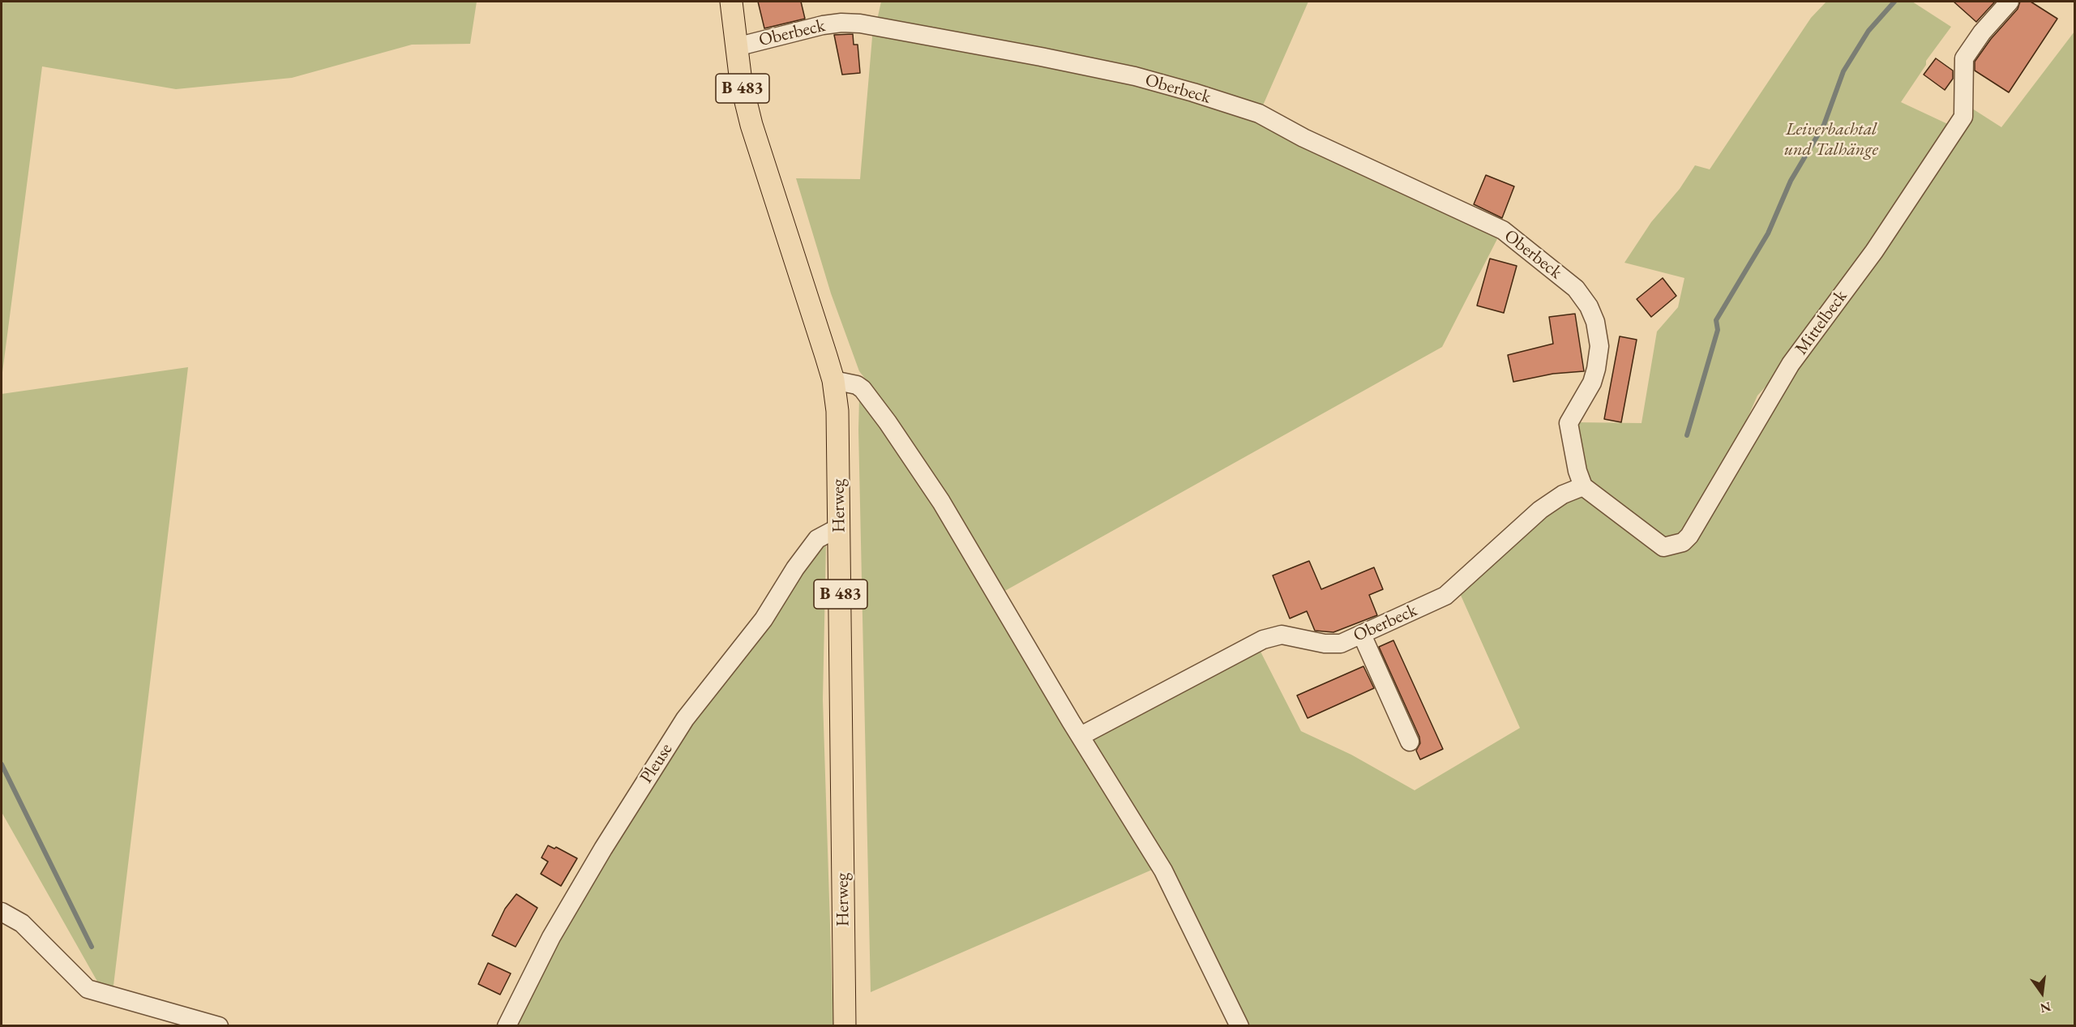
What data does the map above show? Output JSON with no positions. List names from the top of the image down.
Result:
{
  "streets": {
    "main road": ["B 483", "Herweg"],
    "street": ["Oberbeck", "Mittelbeck", "Pleuse"]
  },
  "crossings": [
    ["Oberbeck", "Mittelbeck"],
    ["Oberbeck", "Herweg"],
    ["Herweg", "Pleuse"]
  ],
  "parks": ["Leiverbachtal und Talhänge"],
  "north": "bottom"
}
